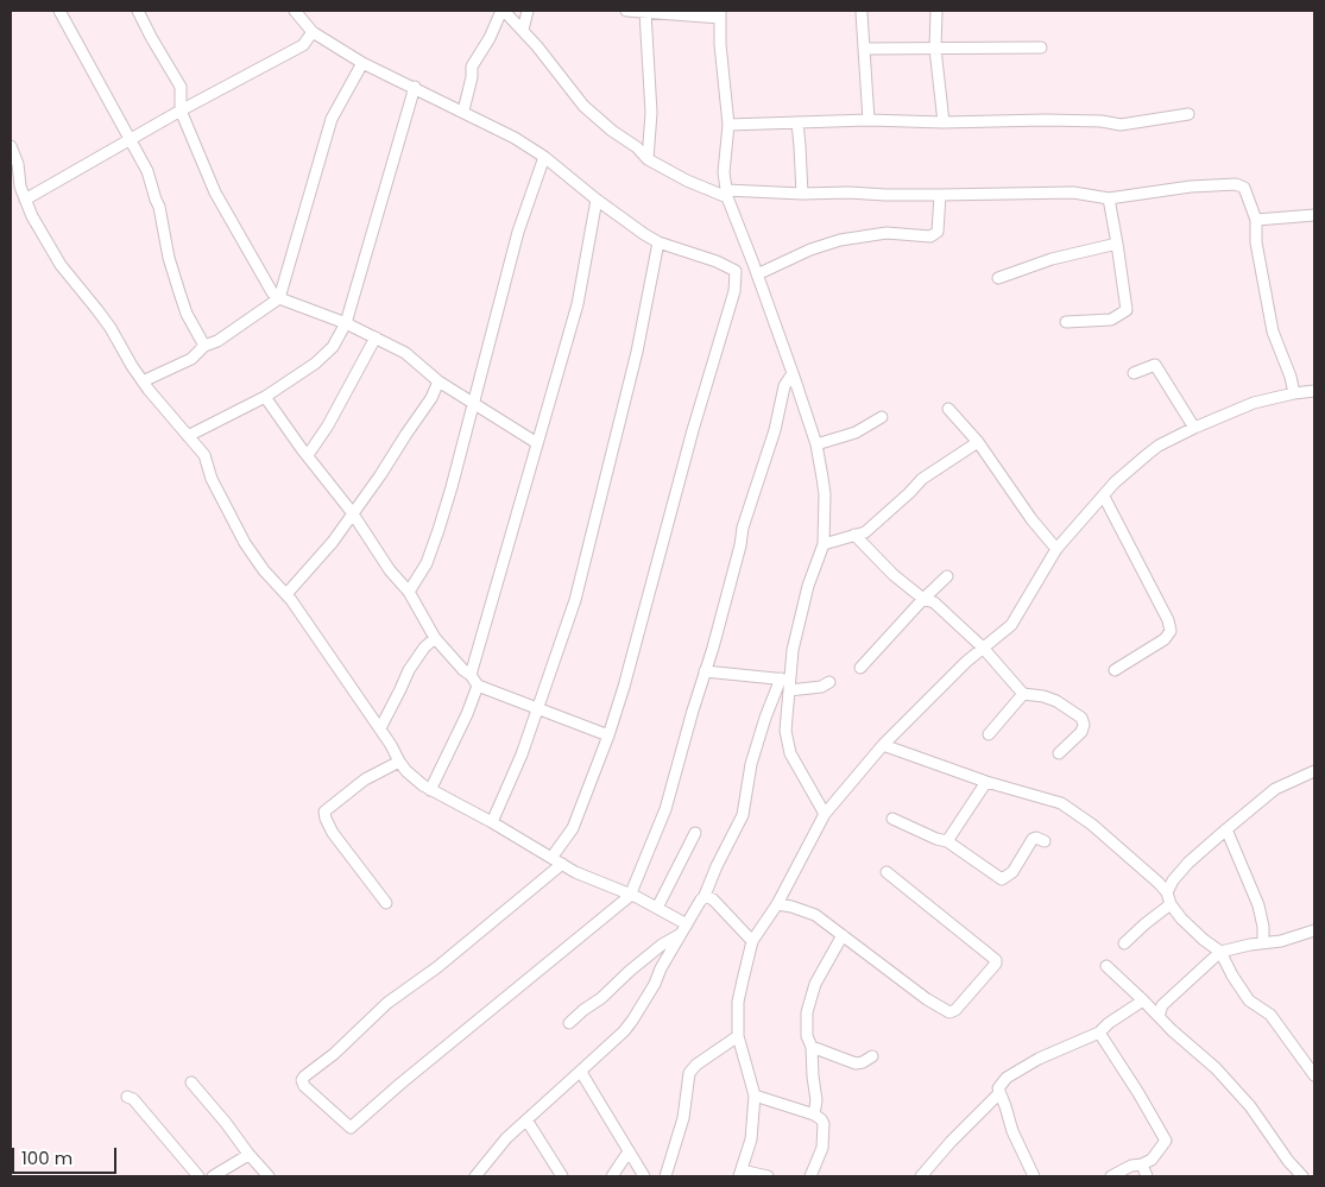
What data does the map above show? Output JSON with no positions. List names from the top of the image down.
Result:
{
  "scale_bar": "100 m"
}
